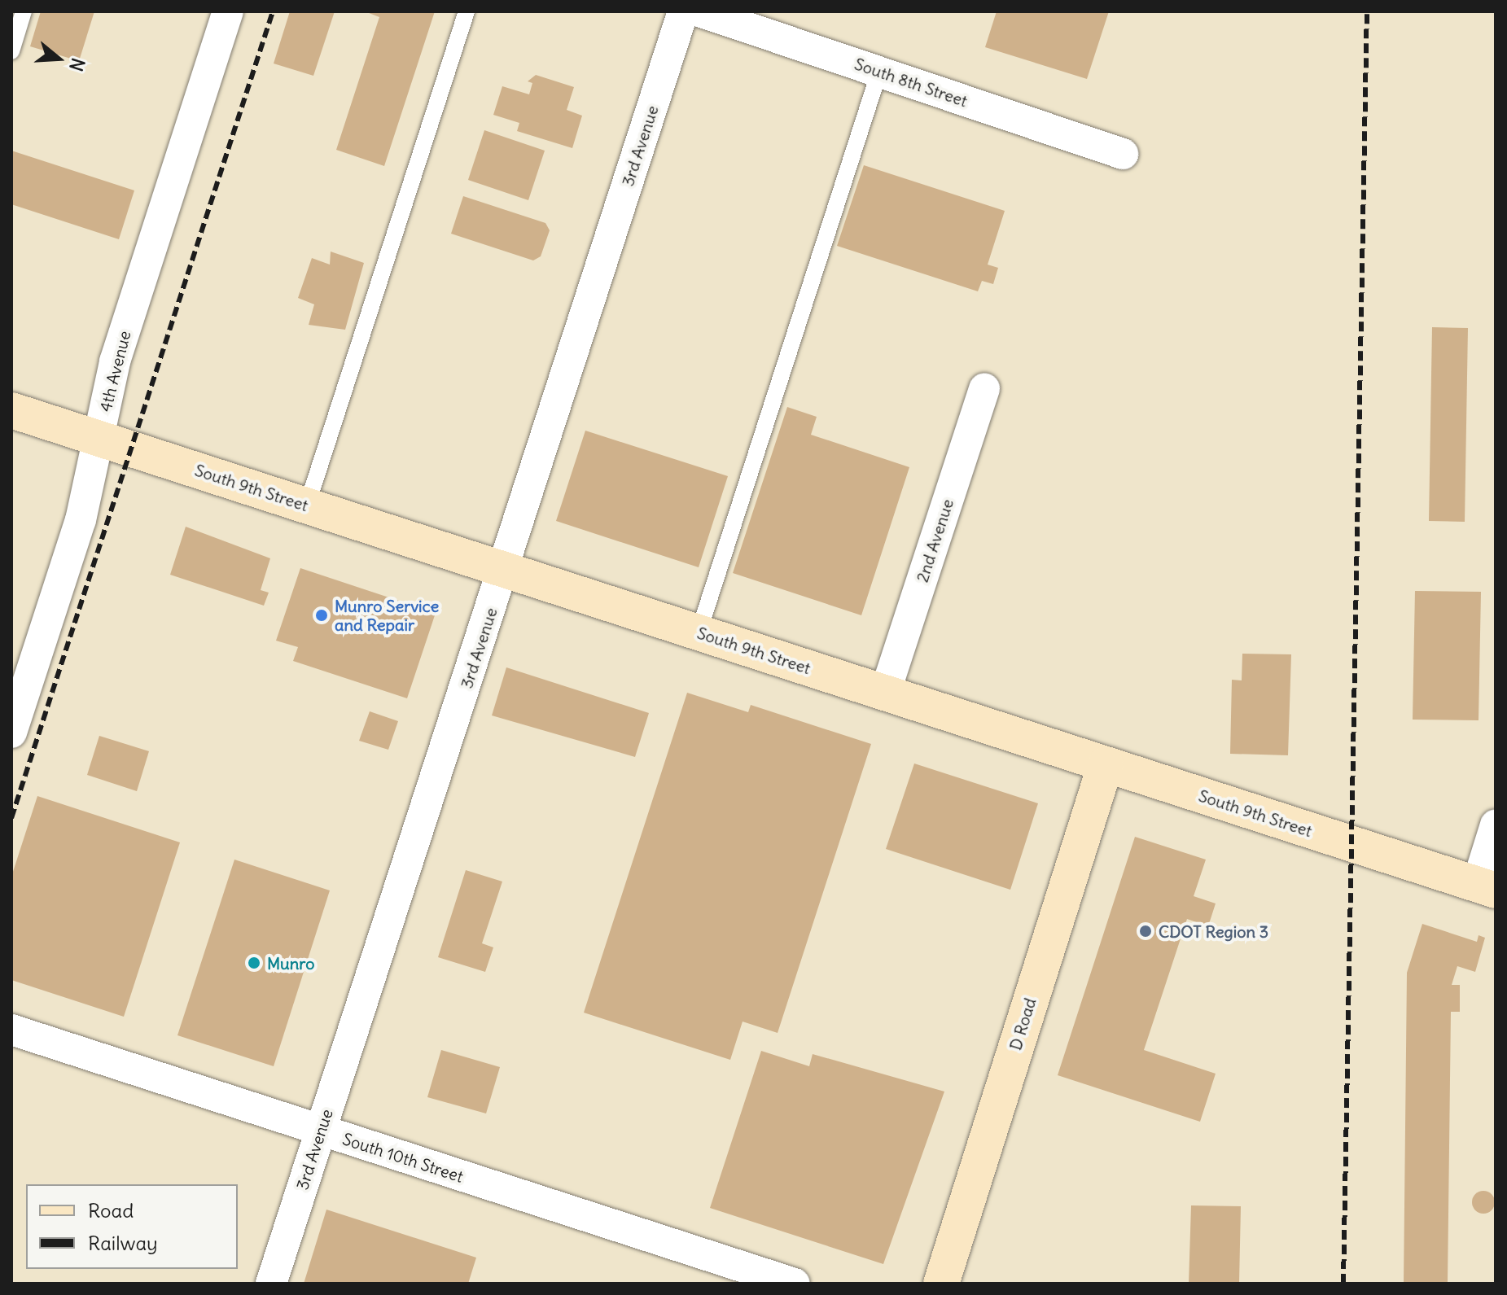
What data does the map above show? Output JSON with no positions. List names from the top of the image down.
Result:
{
  "streets": {
    "street": [
      "South 8th Street",
      "3rd Avenue",
      "4th Avenue",
      "South 9th Street",
      "2nd Avenue",
      "D Road",
      "South 10th Street"
    ]
  },
  "crossings": [
    ["3rd Avenue", "South 9th Street"],
    ["3rd Avenue", "South 10th Street"],
    ["4th Avenue", "South 9th Street"],
    ["South 9th Street", "2nd Avenue"],
    ["South 9th Street", "D Road"]
  ],
  "places": ["Munro Service and Repair", "CDOT Region 3", "Munro"],
  "legend": ["Road", "Railway"],
  "north": "right"
}
